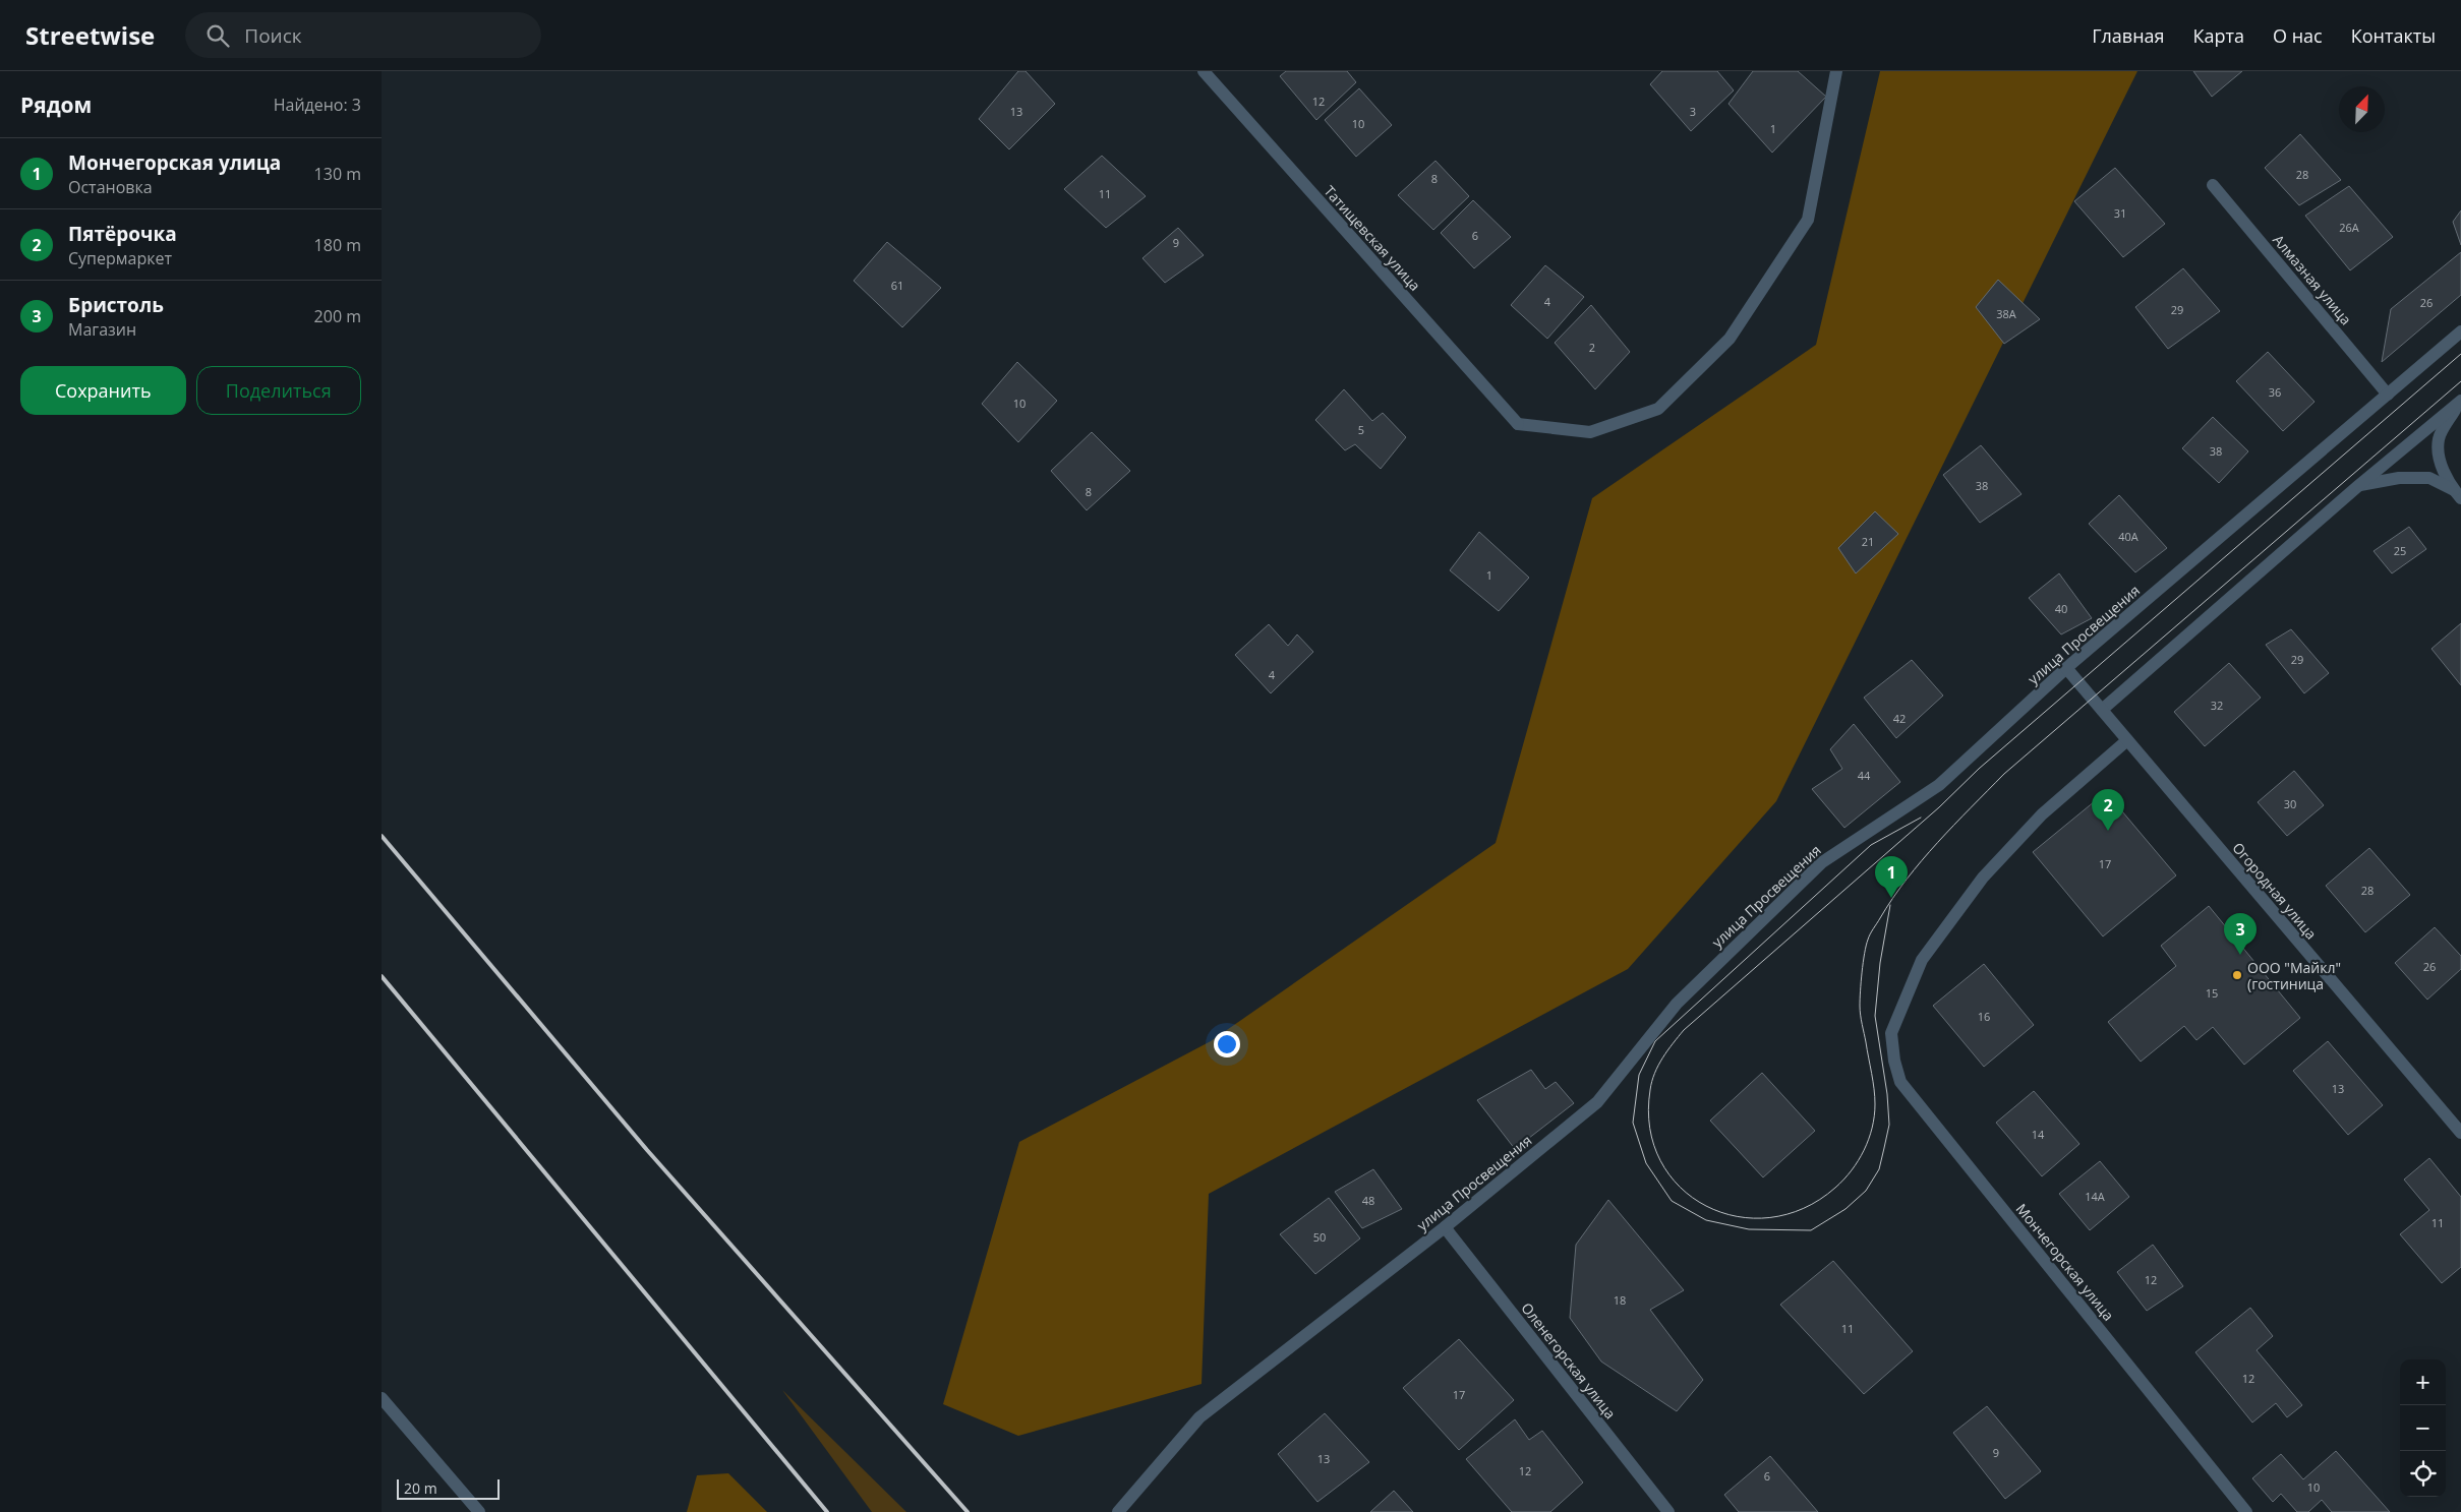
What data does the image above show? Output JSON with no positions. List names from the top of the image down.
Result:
{
  "streets": {
    "street": [
      "Татищевская улица",
      "Алмазная улица",
      "улица Просвещения",
      "Огородная улица",
      "Мончегорская улица",
      "Оленегорская улица"
    ]
  },
  "crossings": [
    ["Алмазная улица", "улица Просвещения"],
    ["улица Просвещения", "Огородная улица"],
    ["улица Просвещения", "Оленегорская улица"],
    ["Огородная улица", "Мончегорская улица"]
  ],
  "places": ["ООО \"Майкл\" (гостиница"],
  "house_numbers": [
    "12",
    "13",
    "3",
    "10",
    "1",
    "28",
    "8",
    "11",
    "31",
    "26А",
    "6",
    "9",
    "61",
    "4",
    "26",
    "29",
    "38А",
    "2",
    "36",
    "10",
    "5",
    "38",
    "38",
    "8",
    "40А",
    "21",
    "25",
    "1",
    "40",
    "29",
    "4",
    "32",
    "42",
    "44",
    "30",
    "17",
    "28",
    "26",
    "15",
    "16",
    "13",
    "14",
    "14А",
    "48",
    "11",
    "50",
    "12",
    "18",
    "11",
    "12",
    "17",
    "9",
    "13",
    "12",
    "6",
    "10"
  ],
  "scale_bar": "20 m",
  "north": "top right",
  "page": {
    "header": "Streetwise",
    "search": "Поиск",
    "nav": [
      "Главная",
      "Карта",
      "О нас",
      "Контакты"
    ],
    "heading": ["Рядом", "Найдено: 3"],
    "list": [
      {
        "mark": "1",
        "name": "Мончегорская улица",
        "note": "Остановка",
        "value": "130 m"
      },
      {
        "mark": "2",
        "name": "Пятёрочка",
        "note": "Супермаркет",
        "value": "180 m"
      },
      {
        "mark": "3",
        "name": "Бристоль",
        "note": "Магазин",
        "value": "200 m"
      }
    ],
    "buttons": ["Сохранить", "Поделиться"],
    "pins": ["2", "1", "3"],
    "map_buttons": ["+", "−"],
    "scale": "20 m"
  }
}
